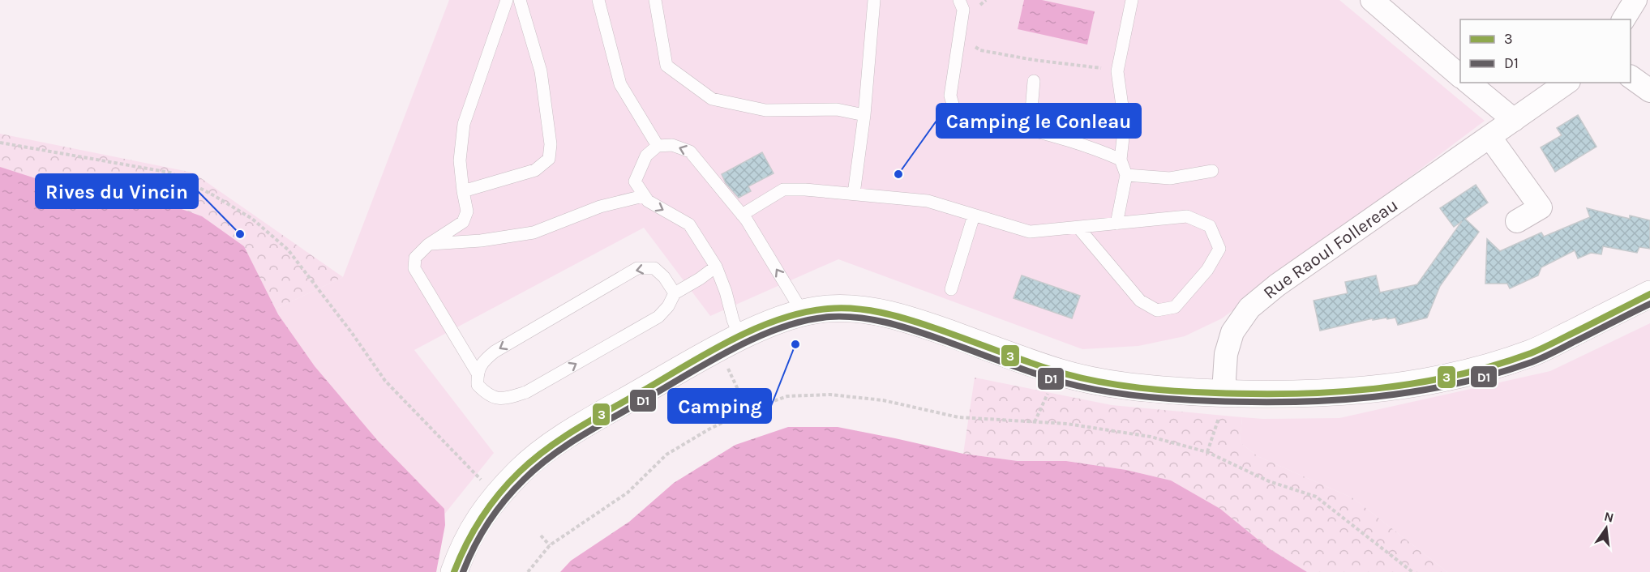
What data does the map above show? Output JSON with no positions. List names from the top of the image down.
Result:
{
  "streets": {
    "street": ["Rue Raoul Follereau"]
  },
  "places": ["Camping le Conleau", "Rives du Vincin", "Camping"],
  "lines": ["transit line 3", "transit line D1"],
  "legend": ["3", "D1"],
  "north": "top"
}
